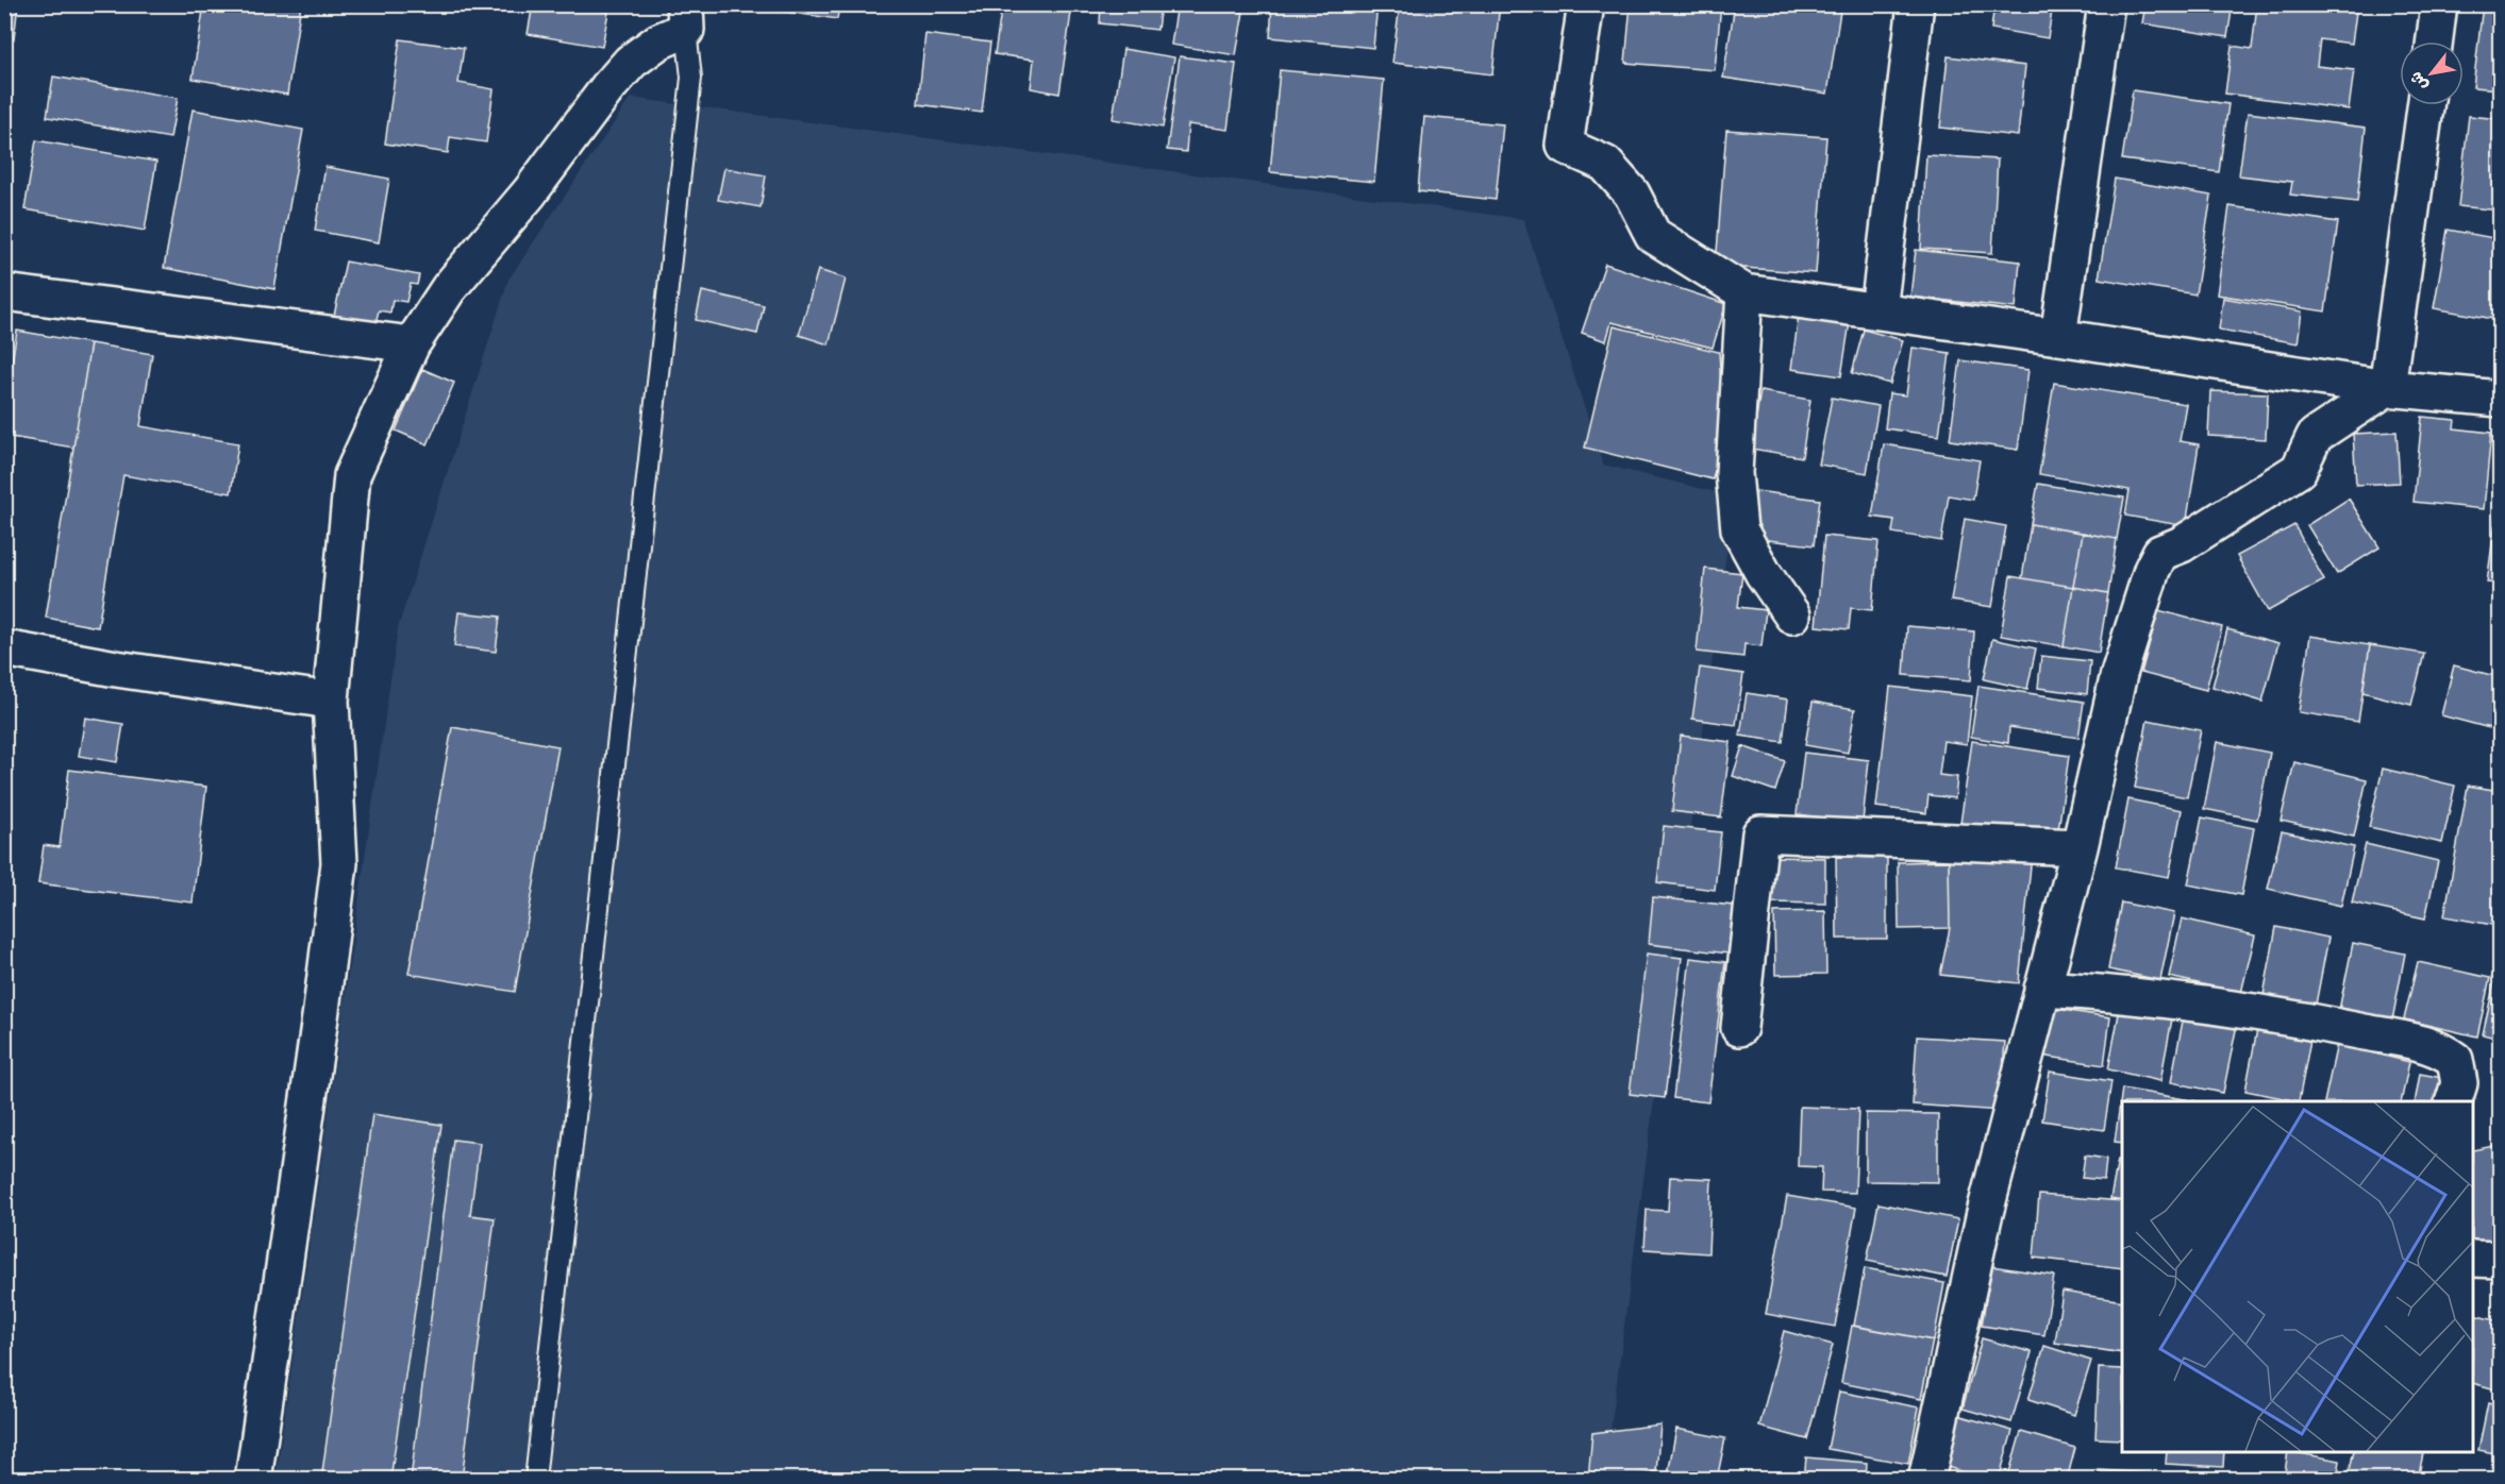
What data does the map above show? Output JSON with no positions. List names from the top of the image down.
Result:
{
  "north": "bottom left"
}
